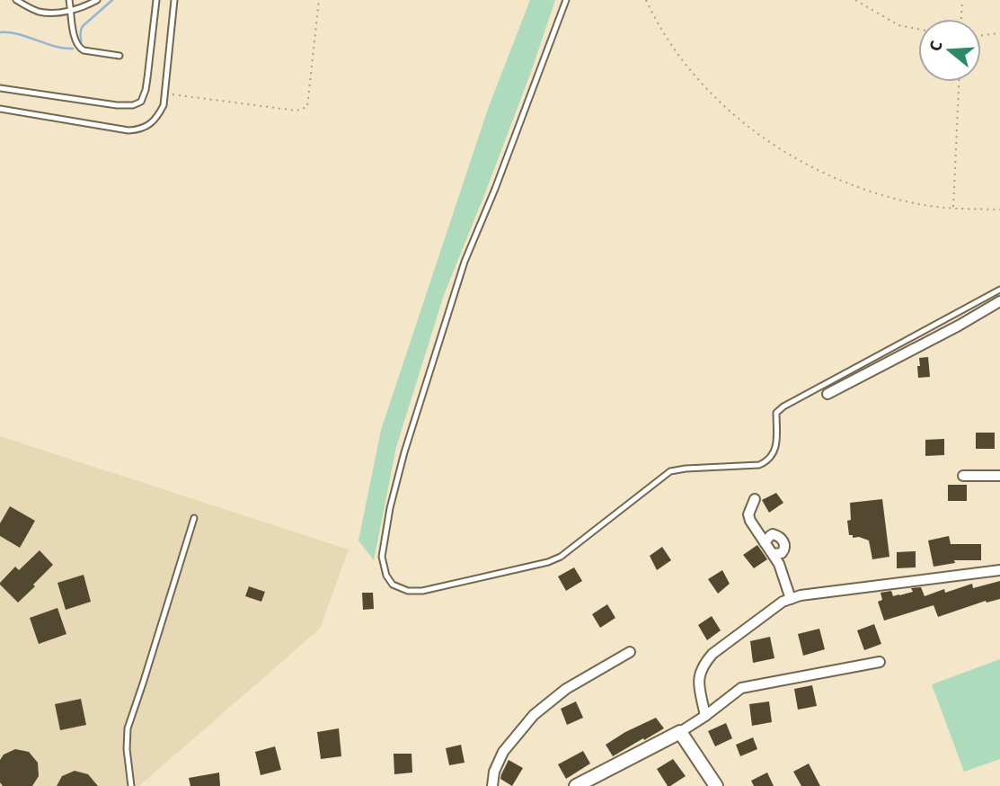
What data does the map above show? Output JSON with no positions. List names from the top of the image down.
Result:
{
  "north": "left"
}
